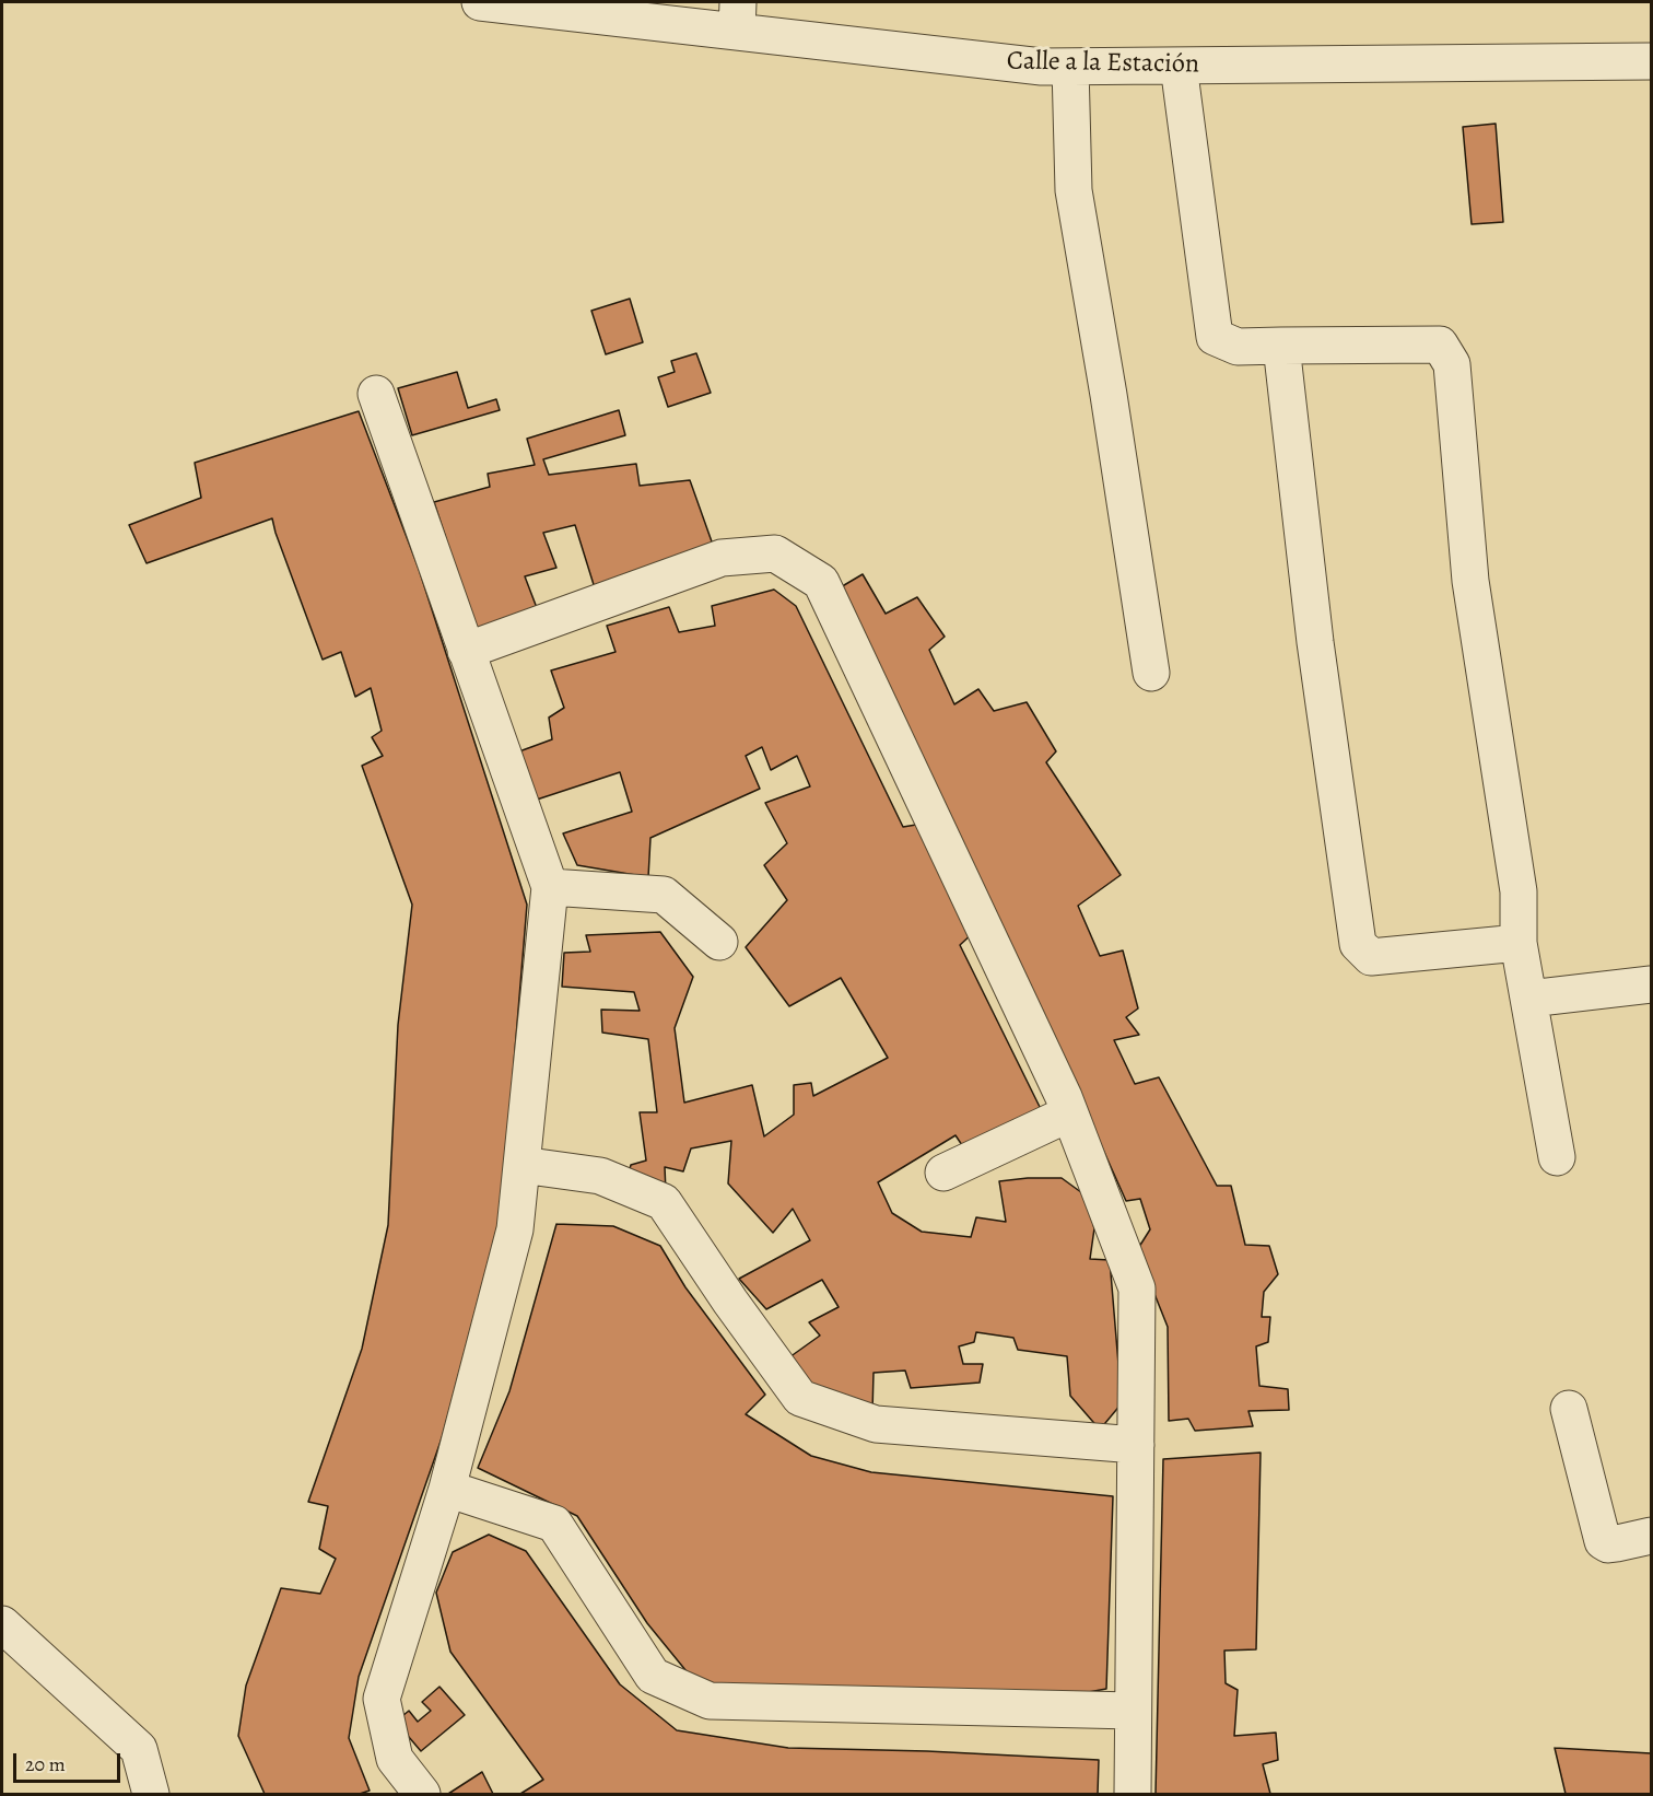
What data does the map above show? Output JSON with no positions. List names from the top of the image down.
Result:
{
  "streets": {
    "street": ["Calle a la Estación"]
  },
  "scale_bar": "20 m"
}
